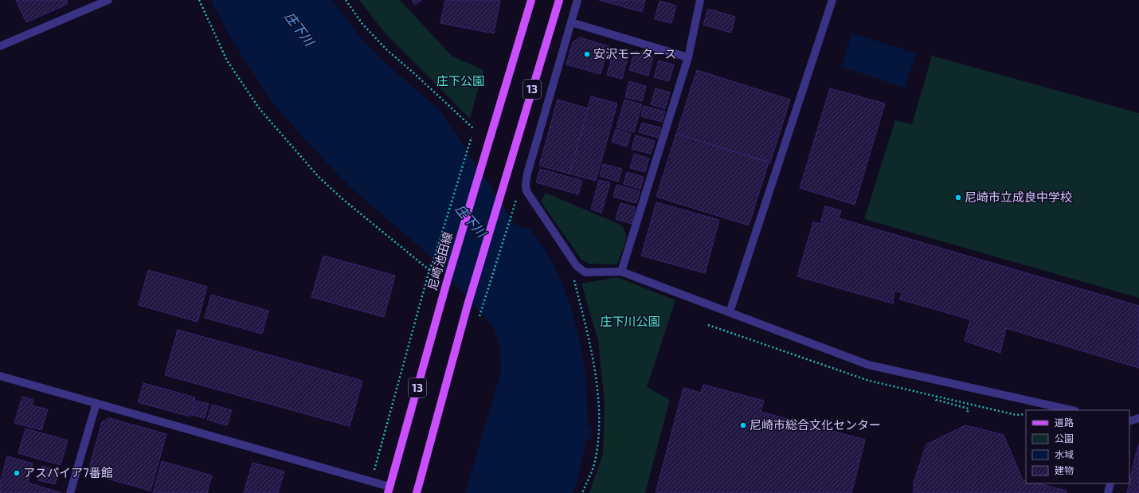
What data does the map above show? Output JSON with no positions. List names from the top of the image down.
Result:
{
  "streets": {
    "main road": ["13", "尼崎池田線"]
  },
  "water": ["庄下川"],
  "parks": ["庄下公園", "庄下川公園"],
  "places": [
    "安沢モータース",
    "尼崎市立成良中学校",
    "尼崎市総合文化センター",
    "アスパイア7番館"
  ],
  "legend": [
    "道路",
    "公園",
    "水域",
    "建物"
  ]
}
